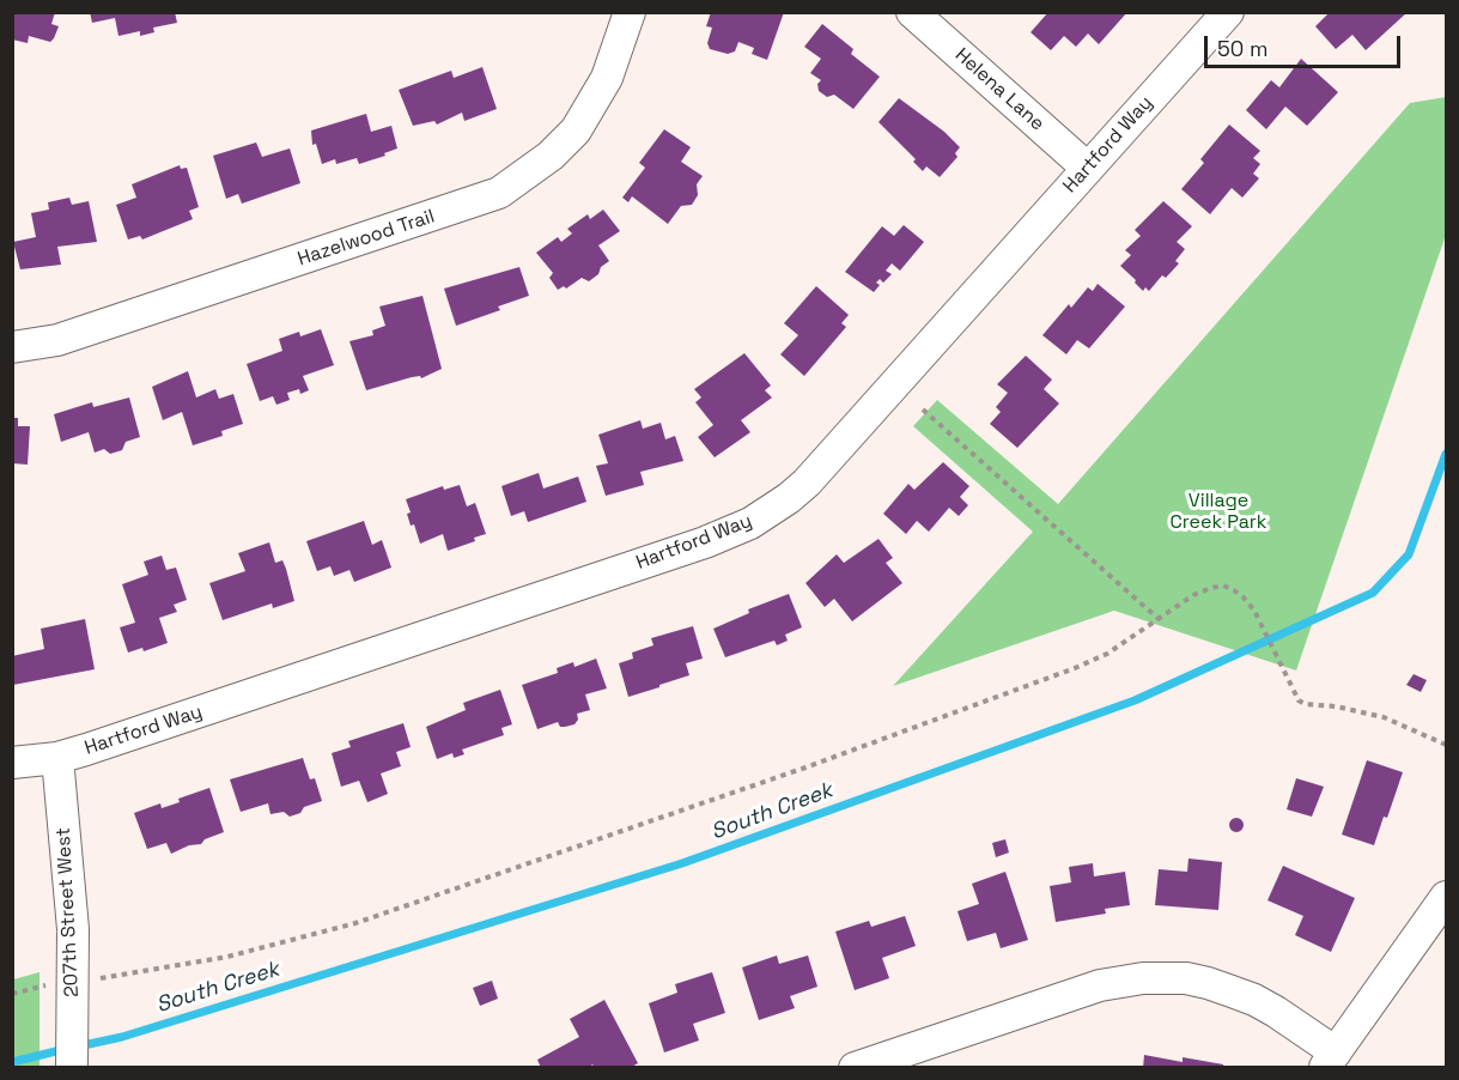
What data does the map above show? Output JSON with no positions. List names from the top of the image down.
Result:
{
  "streets": {
    "street": [
      "Helena Lane",
      "Hartford Way",
      "Hazelwood Trail",
      "207th Street West"
    ]
  },
  "crossings": [
    ["Helena Lane", "Hartford Way"],
    ["Hartford Way", "207th Street West"]
  ],
  "water": ["South Creek"],
  "parks": ["Village Creek Park"],
  "scale_bar": "50 m"
}
